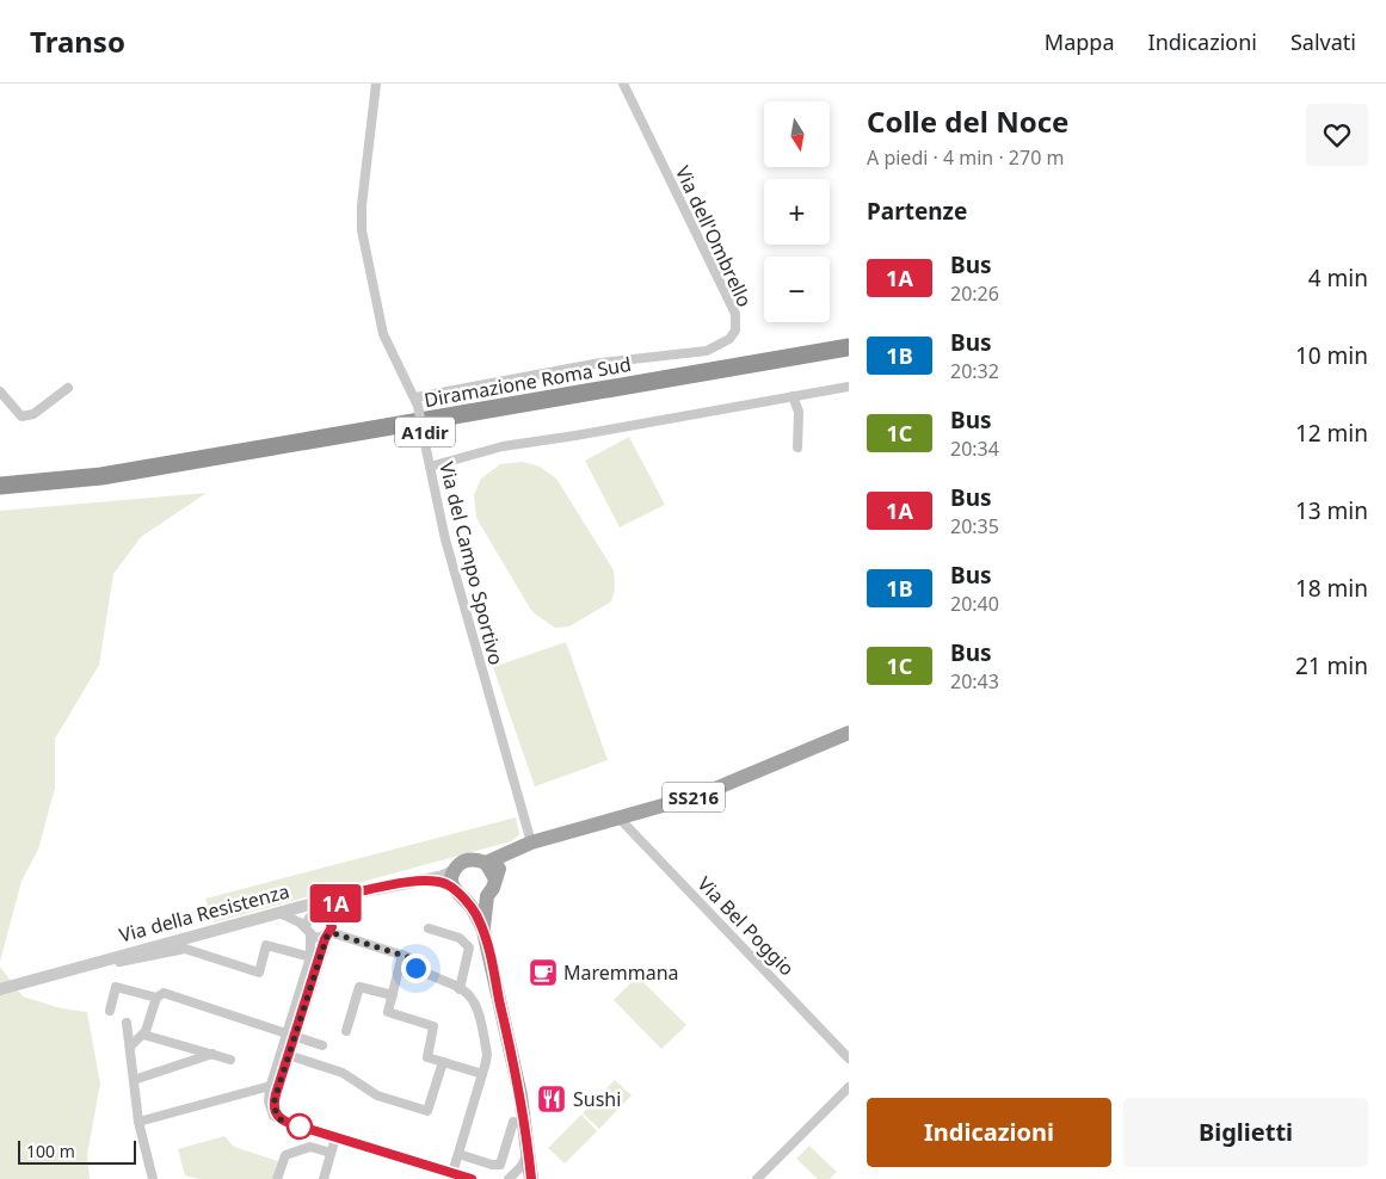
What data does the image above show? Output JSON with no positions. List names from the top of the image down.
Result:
{
  "streets": {
    "highway": ["Diramazione Roma Sud", "A1dir"],
    "main road": ["SS216"],
    "street": [
      "Via dell'Ombrello",
      "Via del Campo Sportivo",
      "Via della Resistenza",
      "Via Bel Poggio"
    ]
  },
  "crossings": [
    ["Via dell'Ombrello", "Via del Campo Sportivo"],
    ["Via del Campo Sportivo", "SS216"],
    ["SS216", "Via della Resistenza"],
    ["SS216", "Via Bel Poggio"]
  ],
  "places": {
    "cafe": ["Maremmana"],
    "restaurant": ["Sushi"]
  },
  "lines": ["bus line 1A"],
  "scale_bar": "100 m",
  "north": "bottom",
  "page": {
    "header": "Transo",
    "nav": ["Mappa", "Indicazioni", "Salvati"],
    "on_map": "1A",
    "heading": [
      ["Colle del Noce", "A piedi · 4 min · 270 m"],
      "Partenze"
    ],
    "map_buttons": ["+", "−"],
    "list": [
      {
        "mark": "1A",
        "name": "Bus",
        "note": "20:26",
        "value": "4 min"
      },
      {
        "mark": "1B",
        "name": "Bus",
        "note": "20:32",
        "value": "10 min"
      },
      {
        "mark": "1C",
        "name": "Bus",
        "note": "20:34",
        "value": "12 min"
      },
      {
        "mark": "1A",
        "name": "Bus",
        "note": "20:35",
        "value": "13 min"
      },
      {
        "mark": "1B",
        "name": "Bus",
        "note": "20:40",
        "value": "18 min"
      },
      {
        "mark": "1C",
        "name": "Bus",
        "note": "20:43",
        "value": "21 min"
      }
    ],
    "buttons": ["Indicazioni", "Biglietti"],
    "scale": "100 m"
  }
}
